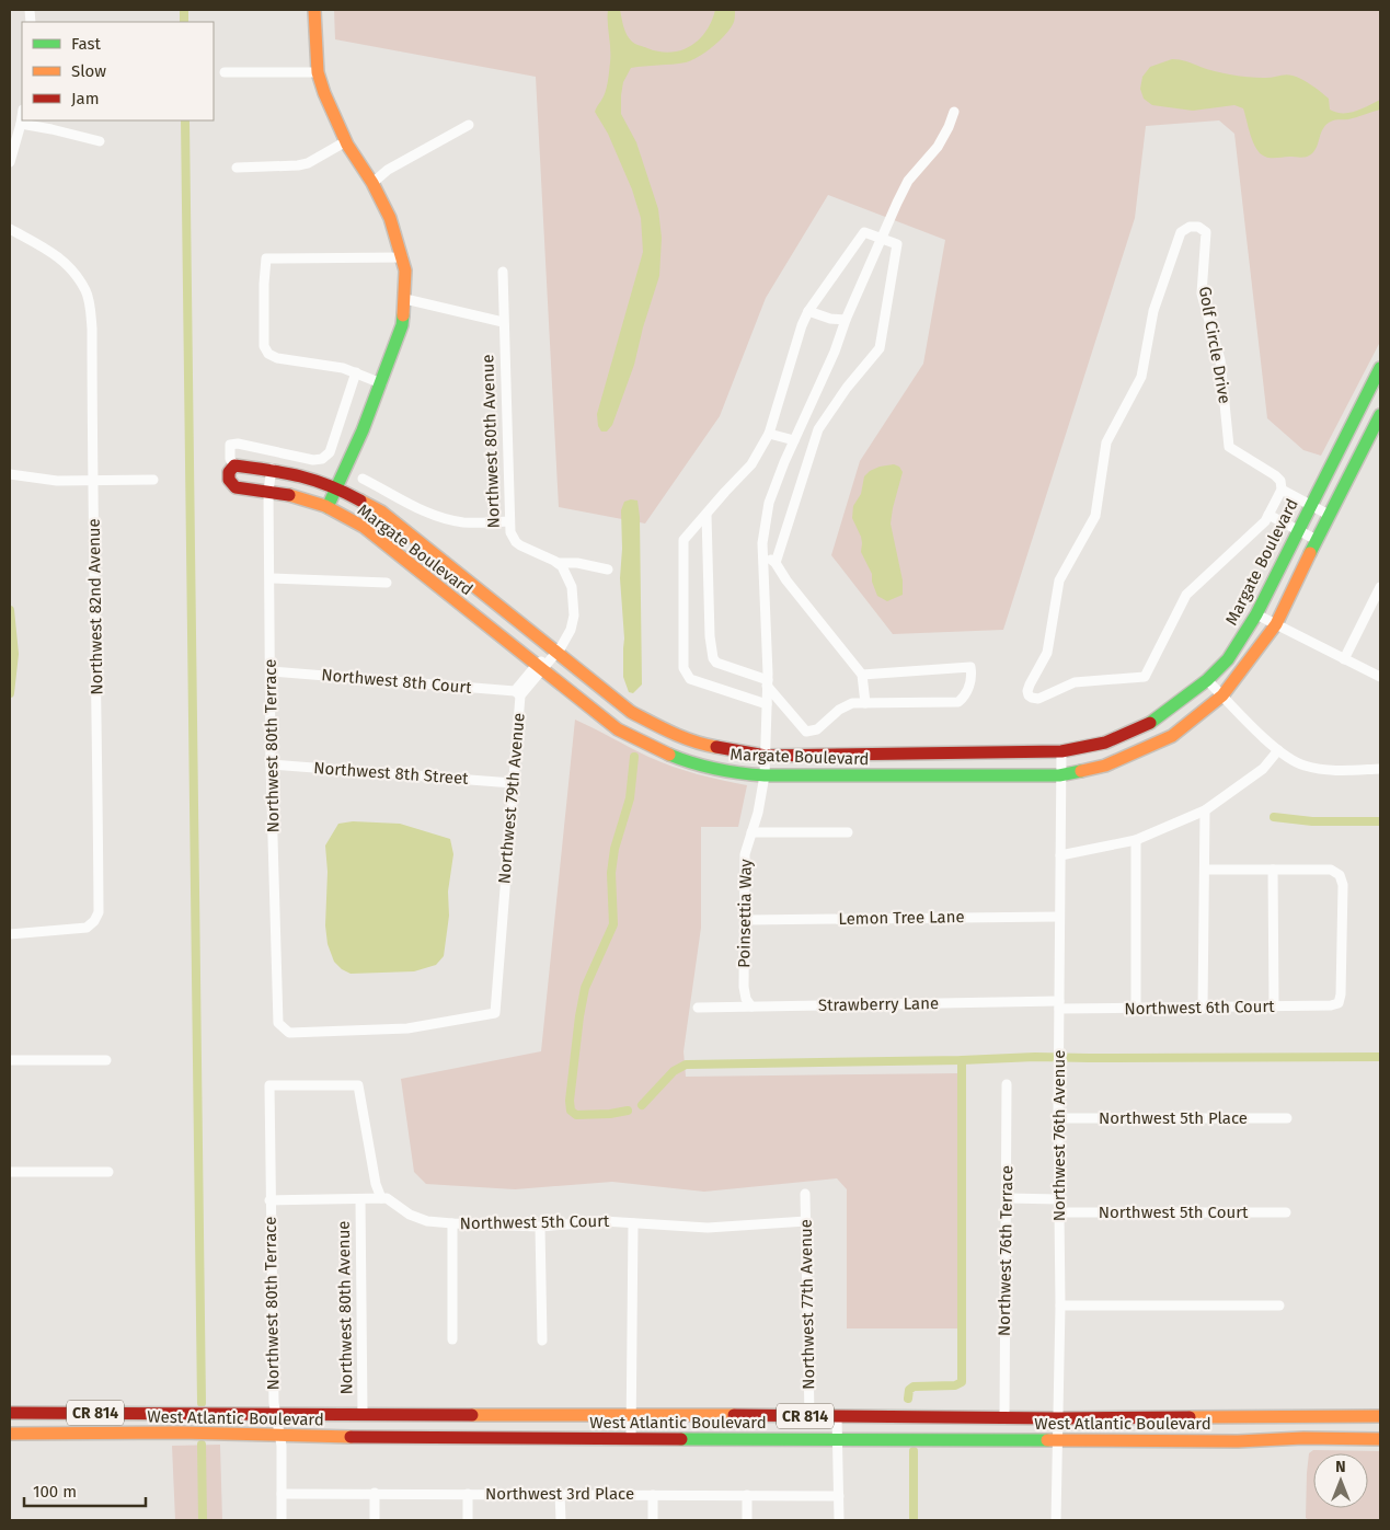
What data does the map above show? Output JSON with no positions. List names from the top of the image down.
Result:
{
  "streets": {
    "street": [
      "Golf Circle Drive",
      "Northwest 80th Avenue",
      "Margate Boulevard",
      "Northwest 82nd Avenue",
      "Northwest 8th Court",
      "Northwest 80th Terrace",
      "Northwest 8th Street",
      "Northwest 79th Avenue",
      "Poinsettia Way",
      "Lemon Tree Lane",
      "Strawberry Lane",
      "Northwest 6th Court",
      "Northwest 5th Place",
      "Northwest 76th Avenue",
      "Northwest 5th Court",
      "Northwest 76th Terrace",
      "Northwest 77th Avenue",
      "CR 814",
      "West Atlantic Boulevard",
      "Northwest 3rd Place"
    ]
  },
  "crossings": [
    ["Golf Circle Drive", "Margate Boulevard"],
    ["Northwest 80th Avenue", "Margate Boulevard"],
    ["Northwest 80th Avenue", "West Atlantic Boulevard"],
    ["Margate Boulevard", "Northwest 80th Terrace"],
    ["Margate Boulevard", "Northwest 79th Avenue"],
    ["Margate Boulevard", "Poinsettia Way"],
    ["Margate Boulevard", "Northwest 76th Avenue"],
    ["Northwest 8th Court", "Northwest 80th Terrace"],
    ["Northwest 8th Court", "Northwest 79th Avenue"],
    ["Northwest 80th Terrace", "Northwest 8th Street"],
    ["Northwest 80th Terrace", "Northwest 79th Avenue"],
    ["Northwest 80th Terrace", "Northwest 5th Court"],
    ["Northwest 80th Terrace", "West Atlantic Boulevard"],
    ["Northwest 80th Terrace", "Northwest 3rd Place"],
    ["Northwest 8th Street", "Northwest 79th Avenue"],
    ["Poinsettia Way", "Lemon Tree Lane"],
    ["Poinsettia Way", "Strawberry Lane"],
    ["Lemon Tree Lane", "Northwest 76th Avenue"],
    ["Strawberry Lane", "Northwest 6th Court"],
    ["Strawberry Lane", "Northwest 76th Avenue"],
    ["Northwest 6th Court", "Northwest 76th Avenue"],
    ["Northwest 5th Place", "Northwest 76th Avenue"],
    ["Northwest 76th Avenue", "Northwest 5th Court"],
    ["Northwest 76th Avenue", "West Atlantic Boulevard"],
    ["Northwest 5th Court", "Northwest 77th Avenue"],
    ["Northwest 76th Terrace", "West Atlantic Boulevard"],
    ["Northwest 77th Avenue", "West Atlantic Boulevard"]
  ],
  "legend": ["Fast", "Slow", "Jam"],
  "scale_bar": "100 m",
  "north": "top"
}
